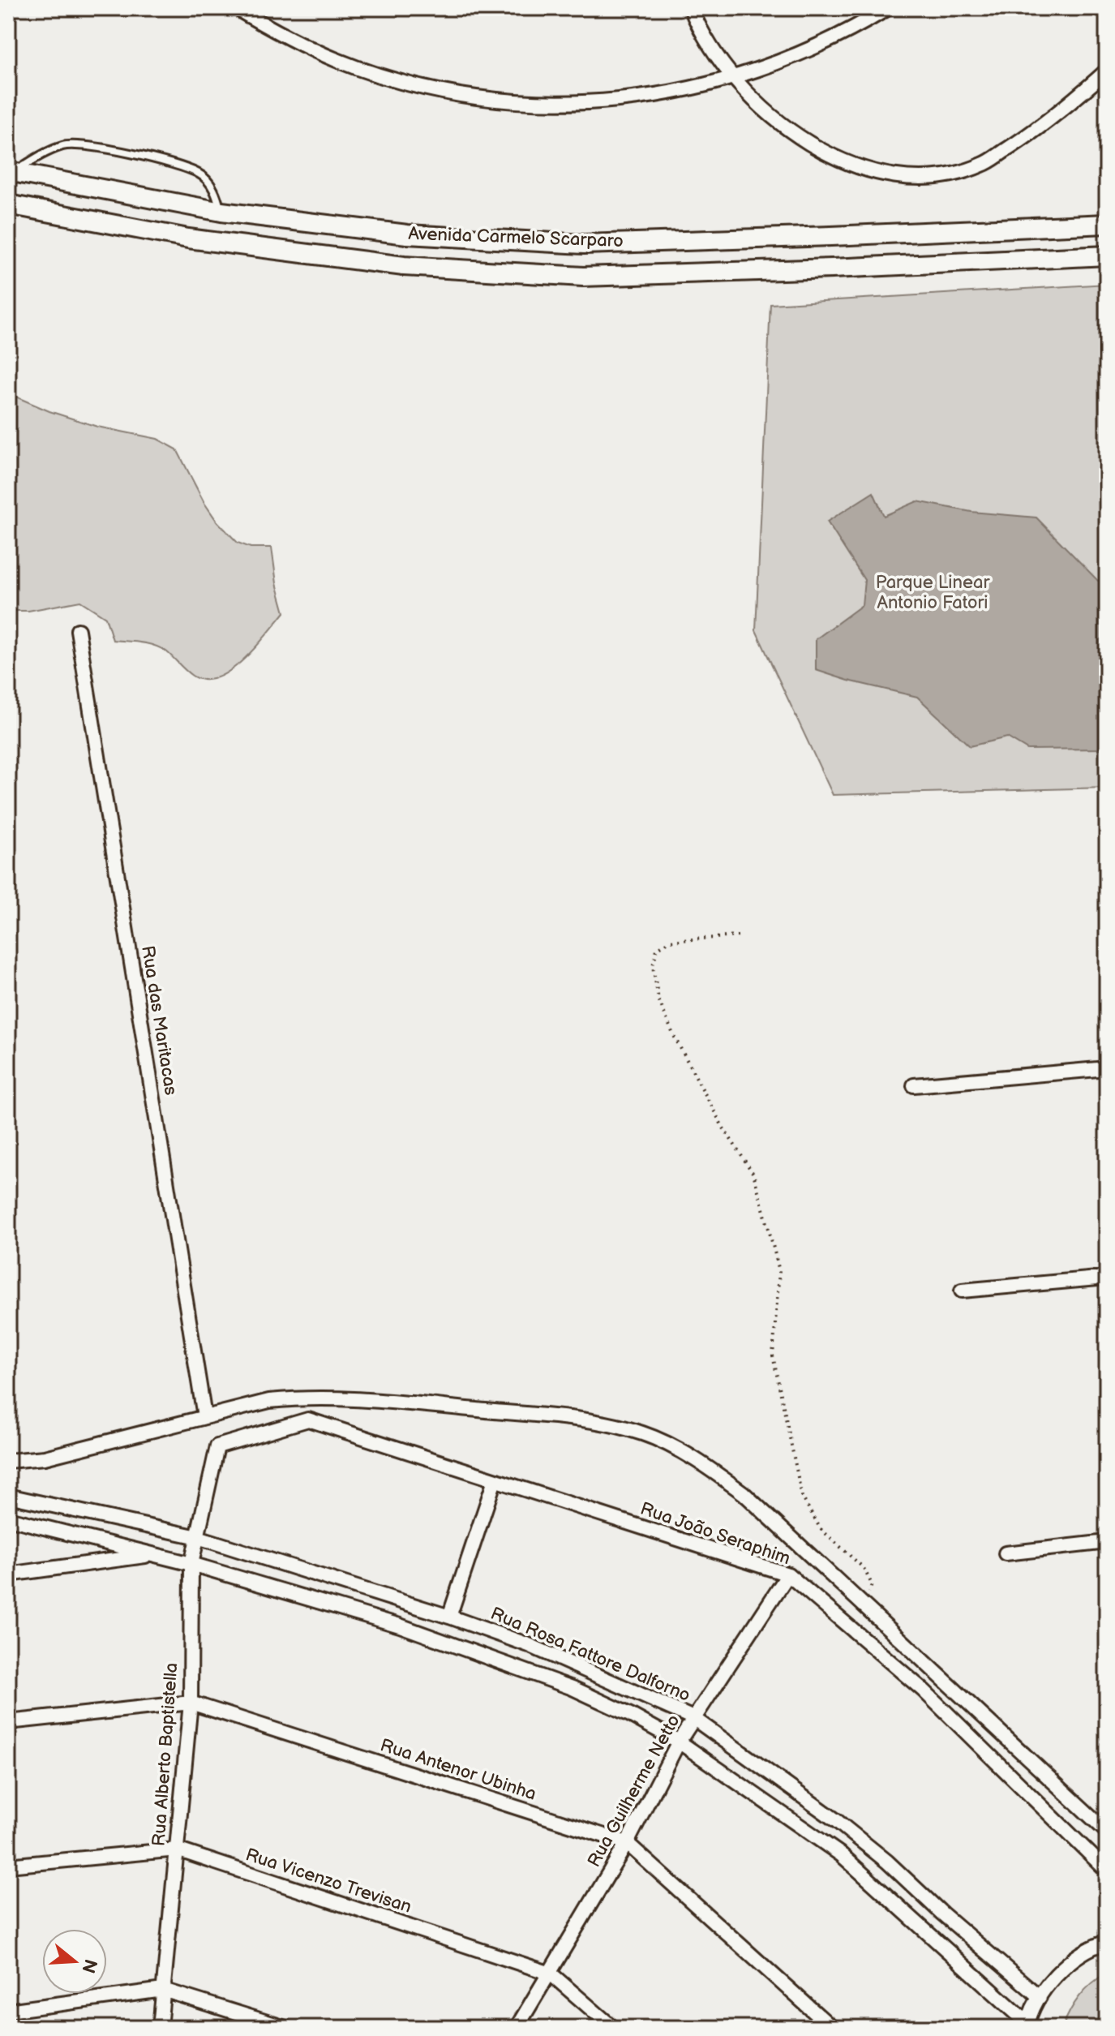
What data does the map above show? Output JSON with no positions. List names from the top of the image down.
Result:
{
  "streets": {
    "main road": ["Avenida Carmelo Scarparo"],
    "street": [
      "Rua das Maritacas",
      "Rua João Seraphim",
      "Rua Rosa Fattore Dalforno",
      "Rua Alberto Baptistella",
      "Rua Antenor Ubinha",
      "Rua Guilherme Netto",
      "Rua Vicenzo Trevisan"
    ]
  },
  "crossings": [
    ["Rua João Seraphim", "Rua Alberto Baptistella"],
    ["Rua João Seraphim", "Rua Guilherme Netto"],
    ["Rua Rosa Fattore Dalforno", "Rua Alberto Baptistella"],
    ["Rua Rosa Fattore Dalforno", "Rua Guilherme Netto"],
    ["Rua Alberto Baptistella", "Rua Antenor Ubinha"],
    ["Rua Alberto Baptistella", "Rua Vicenzo Trevisan"],
    ["Rua Antenor Ubinha", "Rua Guilherme Netto"],
    ["Rua Guilherme Netto", "Rua Vicenzo Trevisan"]
  ],
  "parks": ["Parque Linear Antonio Fatori"],
  "north": "right"
}
